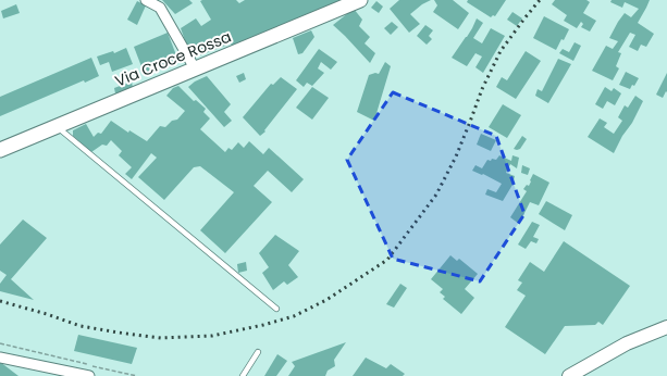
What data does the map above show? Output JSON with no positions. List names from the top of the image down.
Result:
{
  "streets": {
    "main road": ["Via Croce Rossa"]
  }
}
